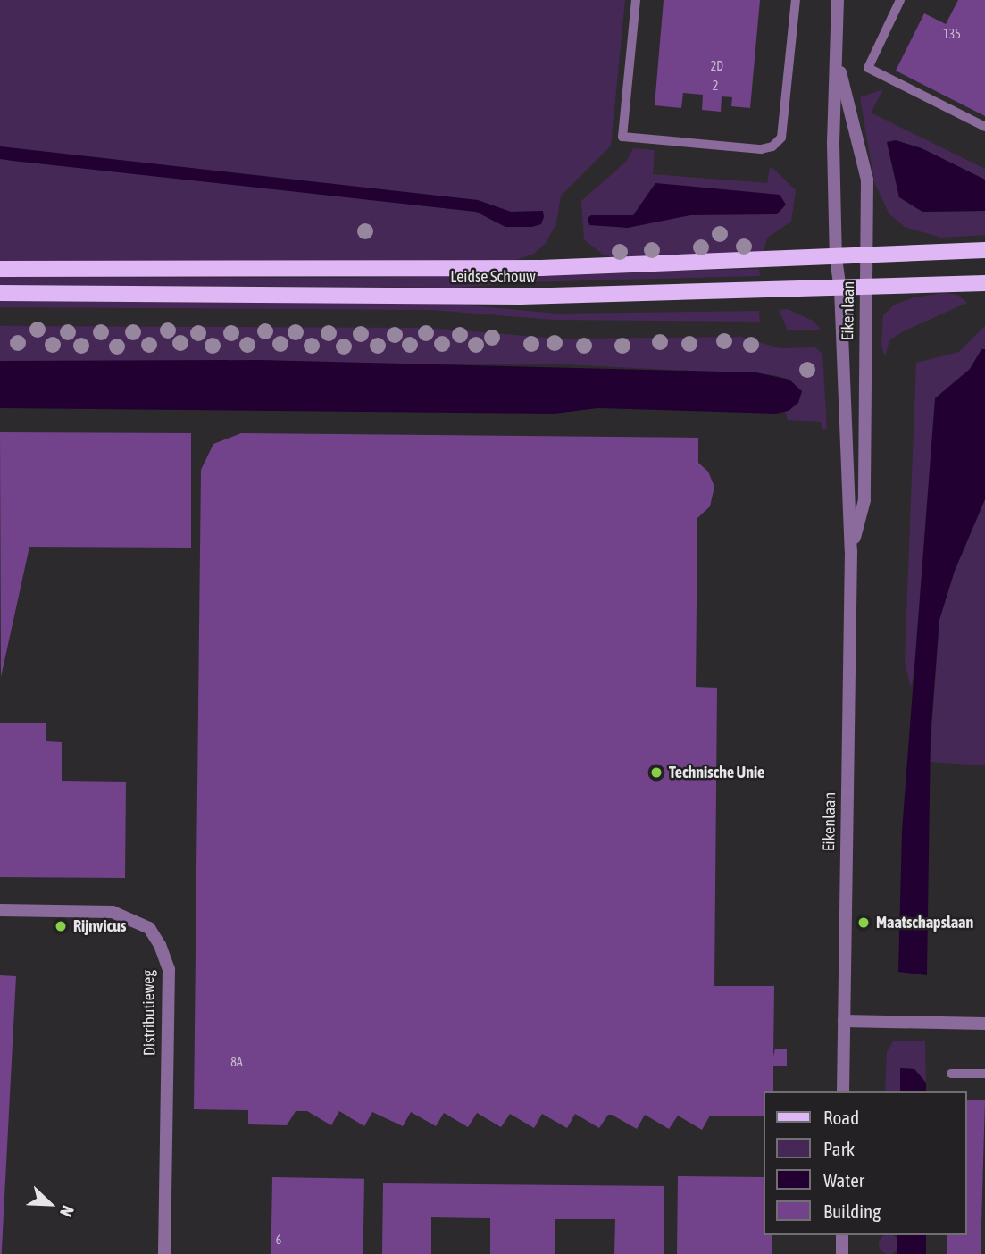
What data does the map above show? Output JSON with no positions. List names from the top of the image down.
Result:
{
  "streets": {
    "main road": ["Leidse Schouw"],
    "street": ["Eikenlaan", "Distributieweg"]
  },
  "crossings": [
    ["Leidse Schouw", "Eikenlaan"]
  ],
  "places": ["Technische Unie", "Maatschapslaan", "Rijnvicus"],
  "house_numbers": [
    "135",
    "2D",
    "2",
    "8A",
    "6"
  ],
  "legend": [
    "Road",
    "Park",
    "Water",
    "Building"
  ],
  "north": "bottom right"
}
